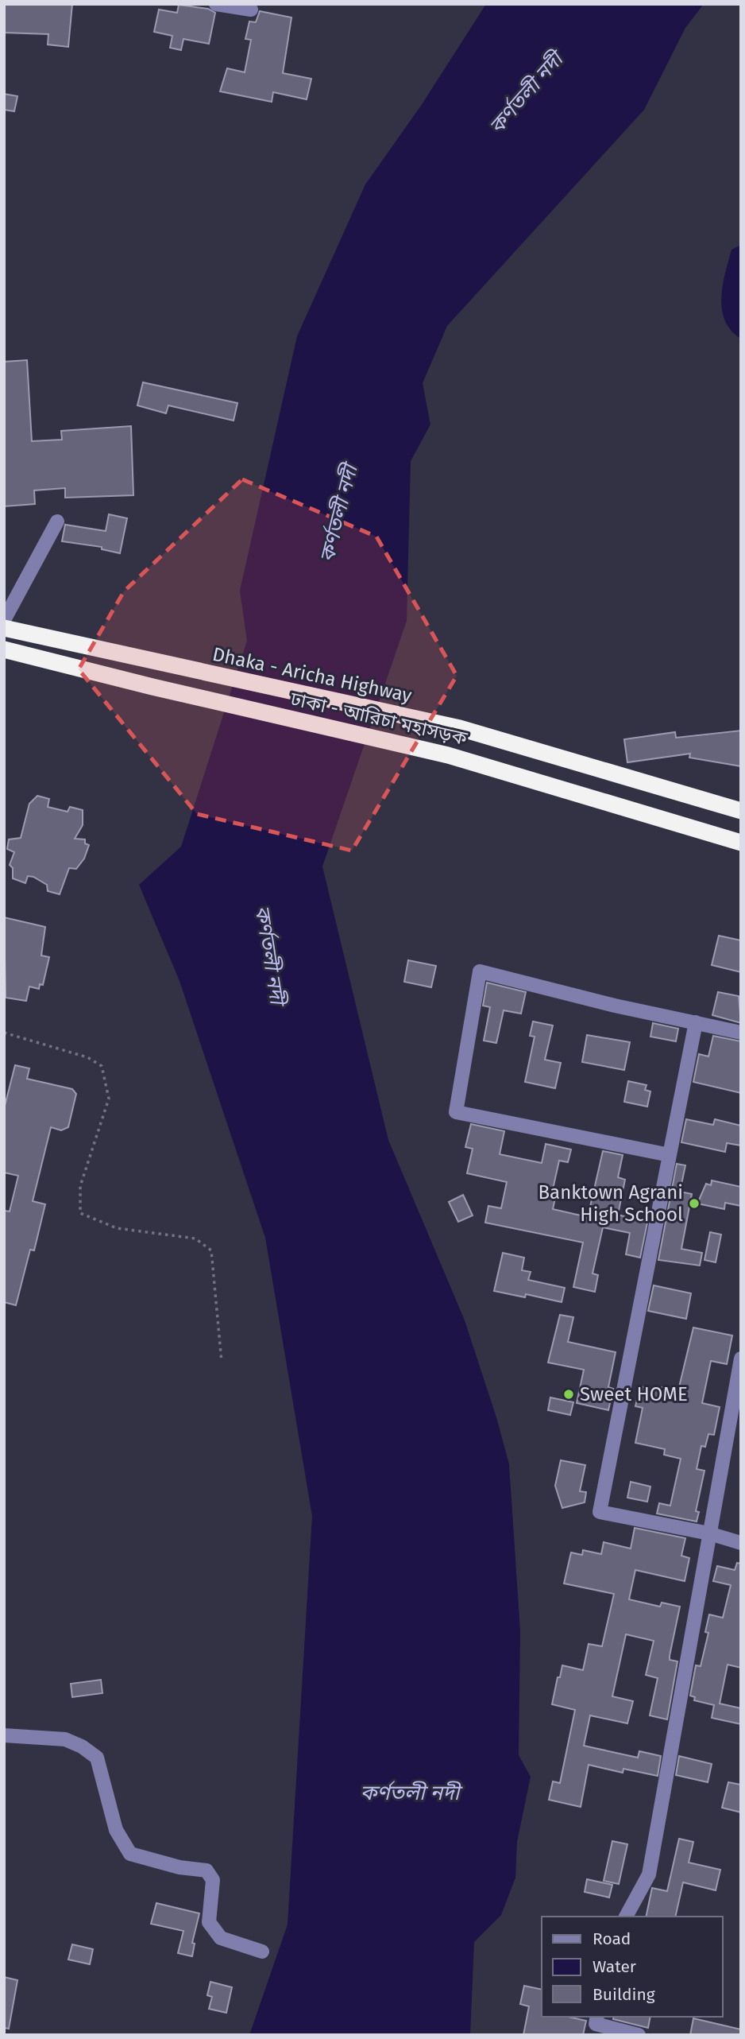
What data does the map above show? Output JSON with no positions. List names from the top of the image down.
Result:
{
  "streets": {
    "highway": ["Dhaka - Aricha Highway", "ঢাকা - আরিচা মহাসড়ক"]
  },
  "crossings": [
    ["Dhaka - Aricha Highway", "ঢাকা - আরিচা মহাসড়ক"]
  ],
  "water": ["কর্ণতলী নদী"],
  "places": ["Banktown Agrani High School", "Sweet HOME"],
  "legend": ["Road", "Water", "Building"]
}
